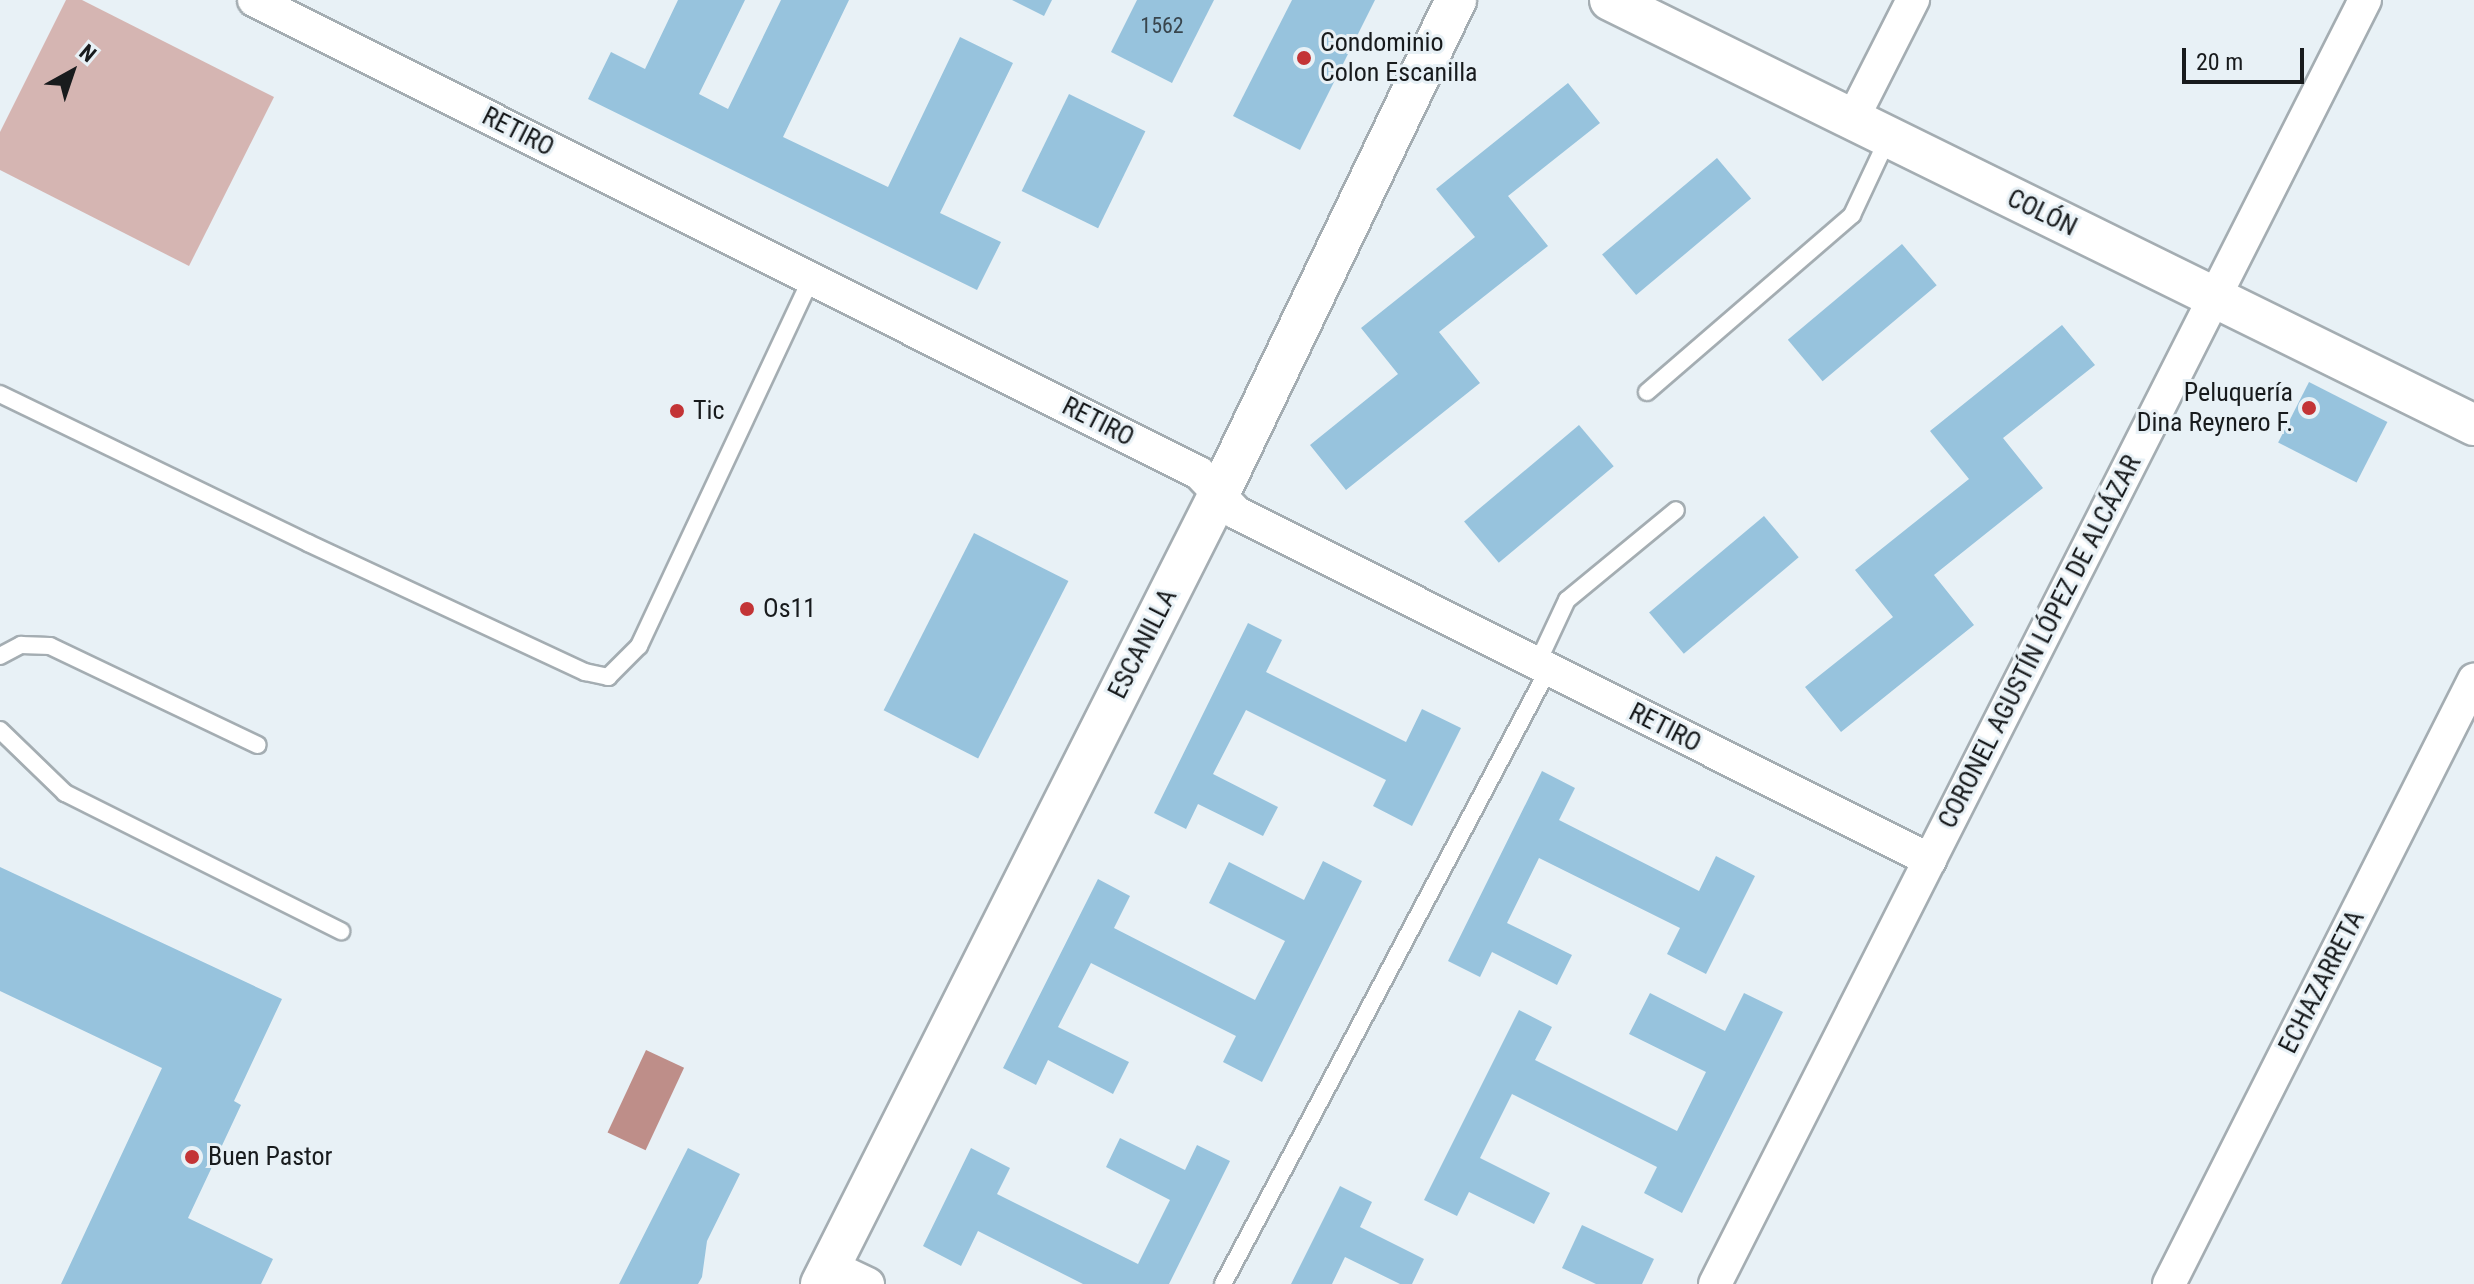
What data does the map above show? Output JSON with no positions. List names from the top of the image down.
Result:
{
  "streets": {
    "street": [
      "RETIRO",
      "COLÓN",
      "CORONEL AGUSTÍN LÓPEZ DE ALCÁZAR",
      "ESCANILLA",
      "ECHAZARRETA"
    ]
  },
  "crossings": [
    ["RETIRO", "CORONEL AGUSTÍN LÓPEZ DE ALCÁZAR"],
    ["RETIRO", "ESCANILLA"],
    ["COLÓN", "CORONEL AGUSTÍN LÓPEZ DE ALCÁZAR"]
  ],
  "places": [
    "Condominio Colon Escanilla",
    "Peluquería Dina Reynero F.",
    "Tic",
    "Os11",
    "Buen Pastor"
  ],
  "house_numbers": ["1562"],
  "scale_bar": "20 m",
  "north": "top right"
}
